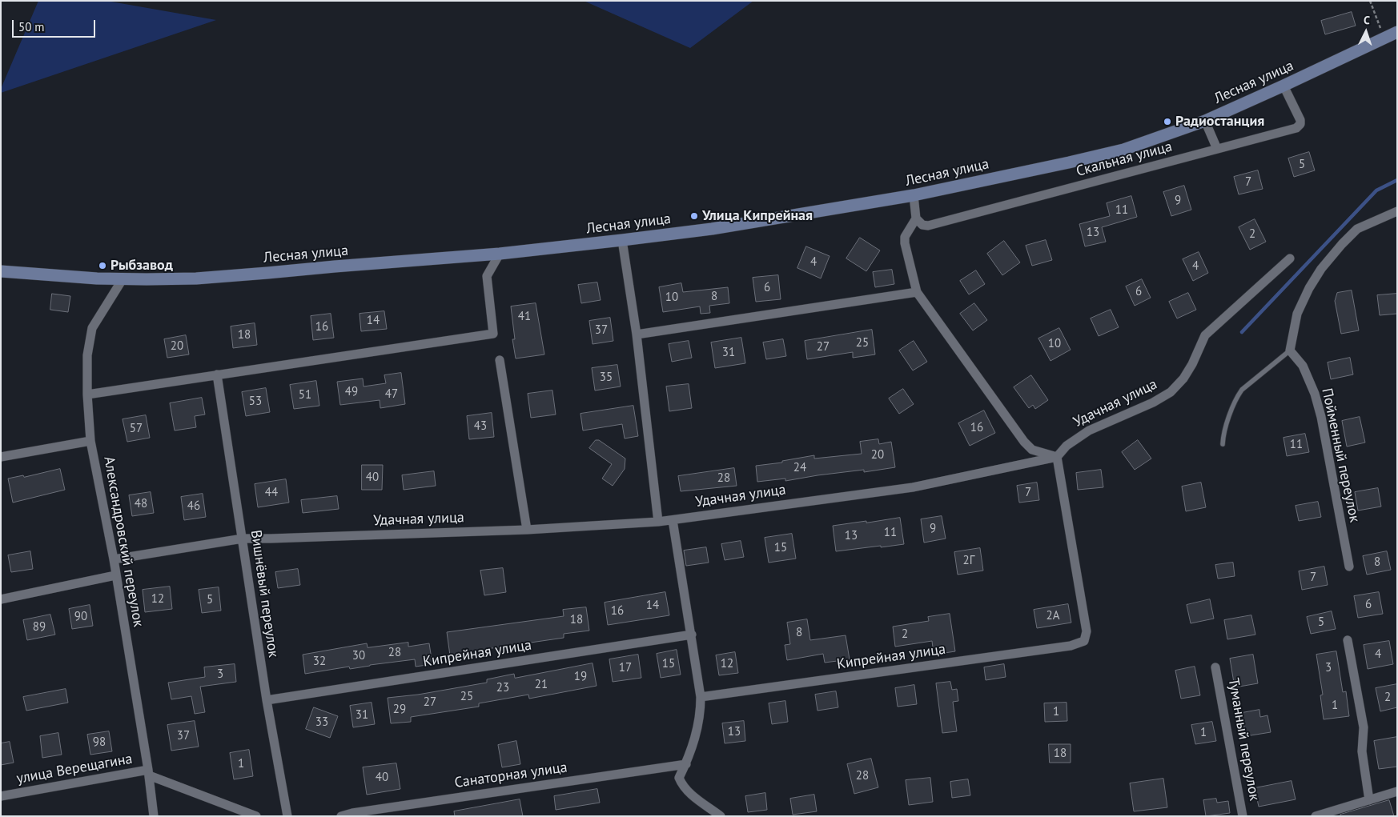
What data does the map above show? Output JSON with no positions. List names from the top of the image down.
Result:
{
  "streets": {
    "main road": ["Лесная улица"],
    "street": [
      "Скальная улица",
      "Удачная улица",
      "Пойменный переулок",
      "Александровский переулок",
      "Вишнёвый переулок",
      "Кипрейная улица",
      "Туманный переулок",
      "улица Верещагина",
      "Санаторная улица"
    ]
  },
  "crossings": [
    ["Лесная улица", "Скальная улица"],
    ["Лесная улица", "Александровский переулок"],
    ["Удачная улица", "Александровский переулок"],
    ["Удачная улица", "Вишнёвый переулок"],
    ["Удачная улица", "Кипрейная улица"],
    ["Александровский переулок", "улица Верещагина"],
    ["Вишнёвый переулок", "Кипрейная улица"]
  ],
  "places": ["Радиостанция", "Улица Кипрейная", "Рыбзавод"],
  "house_numbers": [
    "5",
    "7",
    "9",
    "11",
    "13",
    "2",
    "4",
    "4",
    "6",
    "6",
    "8",
    "10",
    "41",
    "14",
    "16",
    "37",
    "18",
    "25",
    "10",
    "20",
    "27",
    "31",
    "35",
    "49",
    "47",
    "51",
    "53",
    "43",
    "16",
    "57",
    "11",
    "20",
    "24",
    "40",
    "28",
    "44",
    "7",
    "48",
    "46",
    "9",
    "11",
    "13",
    "15",
    "2Г",
    "8",
    "7",
    "12",
    "5",
    "6",
    "14",
    "16",
    "2А",
    "90",
    "18",
    "5",
    "89",
    "8",
    "2",
    "28",
    "4",
    "30",
    "32",
    "15",
    "12",
    "17",
    "3",
    "3",
    "19",
    "21",
    "23",
    "25",
    "2",
    "27",
    "1",
    "29",
    "1",
    "31",
    "33",
    "13",
    "1",
    "37",
    "98",
    "18",
    "1",
    "28",
    "40"
  ],
  "scale_bar": "50 m",
  "north": "top"
}
